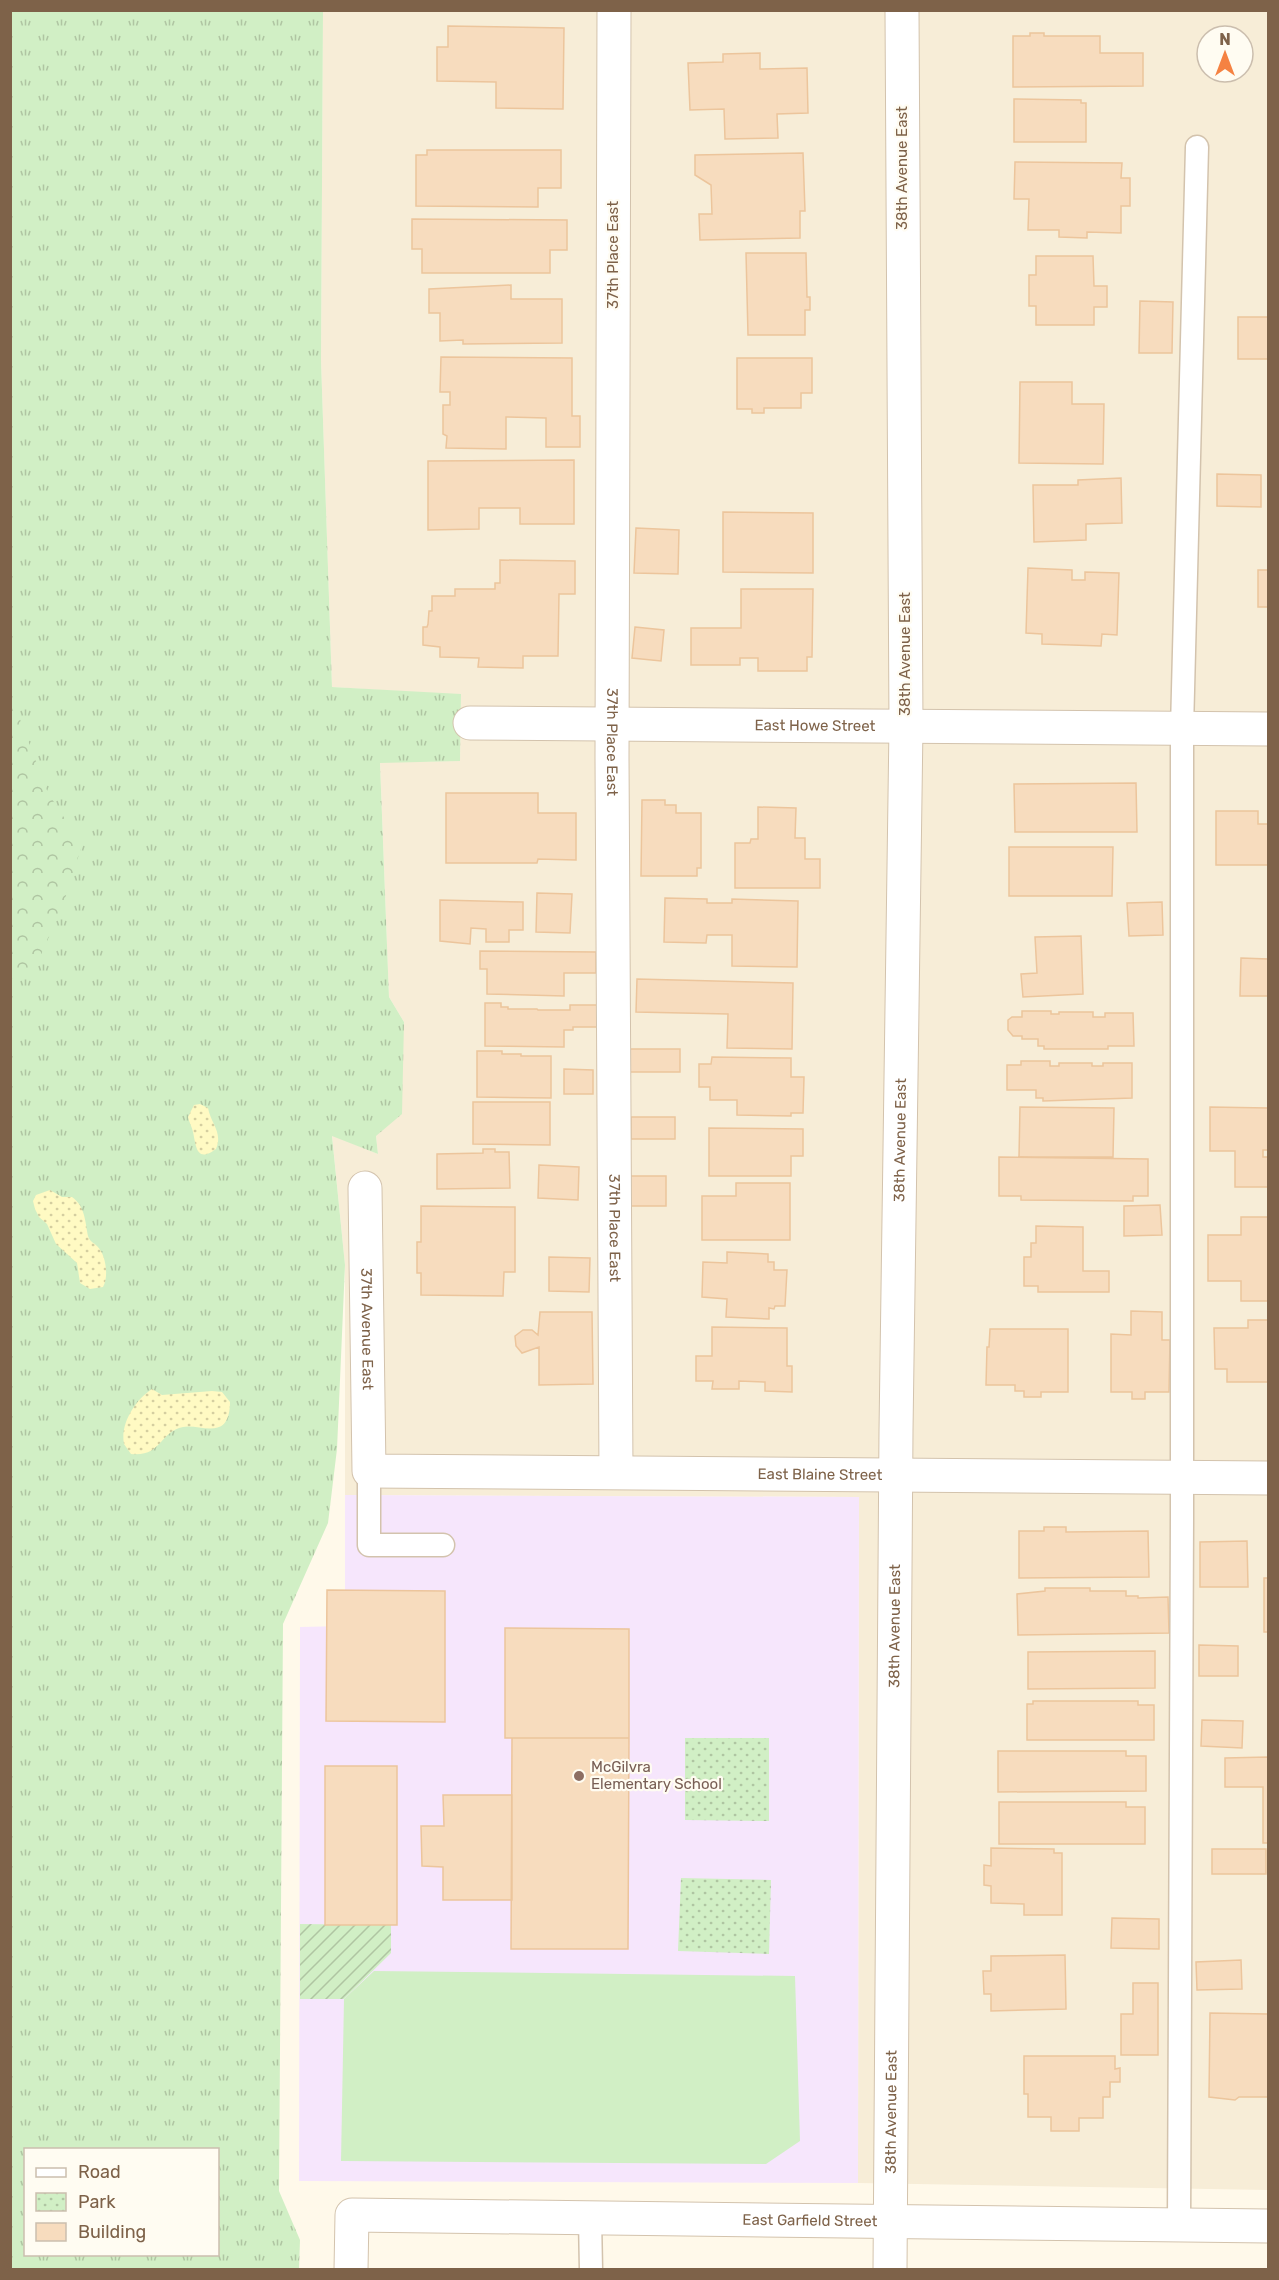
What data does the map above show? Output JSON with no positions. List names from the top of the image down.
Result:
{
  "streets": {
    "street": [
      "38th Avenue East",
      "37th Place East",
      "East Howe Street",
      "37th Avenue East",
      "East Blaine Street",
      "East Garfield Street"
    ]
  },
  "crossings": [
    ["38th Avenue East", "East Howe Street"],
    ["38th Avenue East", "East Blaine Street"],
    ["38th Avenue East", "East Garfield Street"],
    ["37th Place East", "East Howe Street"],
    ["37th Place East", "East Blaine Street"],
    ["37th Avenue East", "East Blaine Street"]
  ],
  "places": ["McGilvra Elementary School"],
  "legend": ["Road", "Park", "Building"],
  "north": "top"
}
